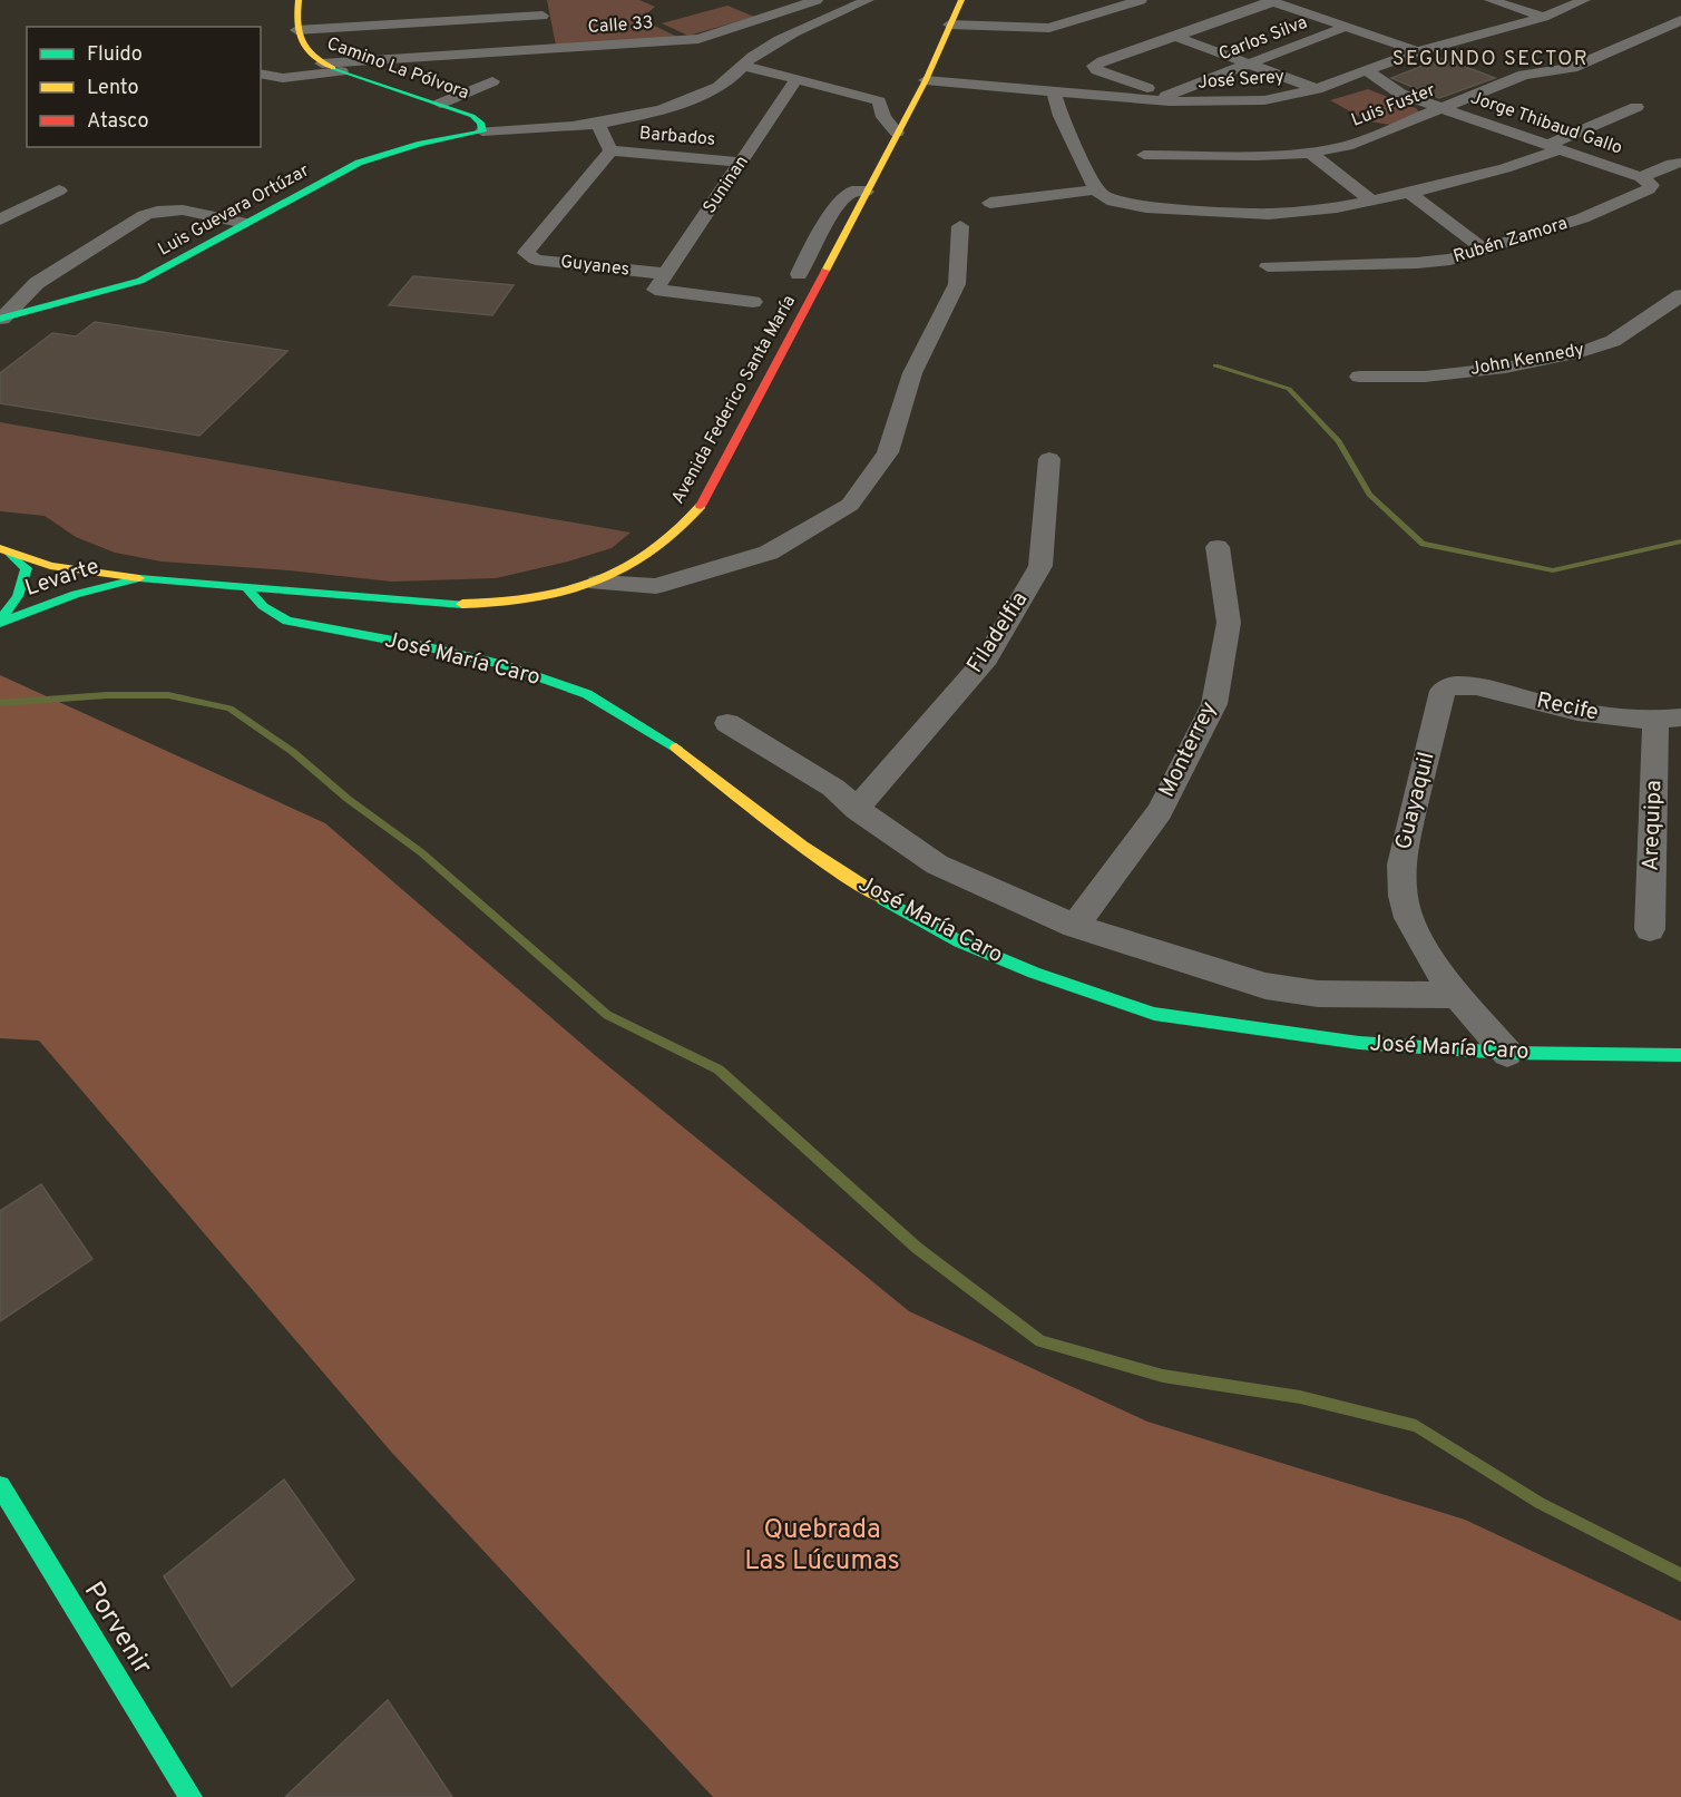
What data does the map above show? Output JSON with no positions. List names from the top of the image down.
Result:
{
  "streets": {
    "street": [
      "Calle 33",
      "Carlos Silva",
      "Camino La Pólvora",
      "José Serey",
      "Luis Fuster",
      "Jorge Thibaud Gallo",
      "Barbados",
      "Suninan",
      "Luis Guevara Ortúzar",
      "Rubén Zamora",
      "Guyanes",
      "John Kennedy",
      "Avenida Federico Santa María",
      "Levarte",
      "Filadelfia",
      "José María Caro",
      "Recife",
      "Monterrey",
      "Guayaquil",
      "Arequipa",
      "Porvenir"
    ]
  },
  "crossings": [
    ["Carlos Silva", "José Serey"],
    ["Camino La Pólvora", "Luis Guevara Ortúzar"],
    ["José Serey", "Jorge Thibaud Gallo"],
    ["José Serey", "Avenida Federico Santa María"],
    ["Luis Fuster", "Jorge Thibaud Gallo"],
    ["Jorge Thibaud Gallo", "Rubén Zamora"],
    ["Barbados", "Suninan"],
    ["Barbados", "Guyanes"],
    ["Suninan", "Guyanes"],
    ["Avenida Federico Santa María", "Levarte"],
    ["Avenida Federico Santa María", "José María Caro"],
    ["José María Caro", "Guayaquil"],
    ["Recife", "Guayaquil"],
    ["Recife", "Arequipa"]
  ],
  "districts": ["SEGUNDO SECTOR"],
  "parks": ["Quebrada Las Lúcumas"],
  "legend": ["Fluido", "Lento", "Atasco"]
}
